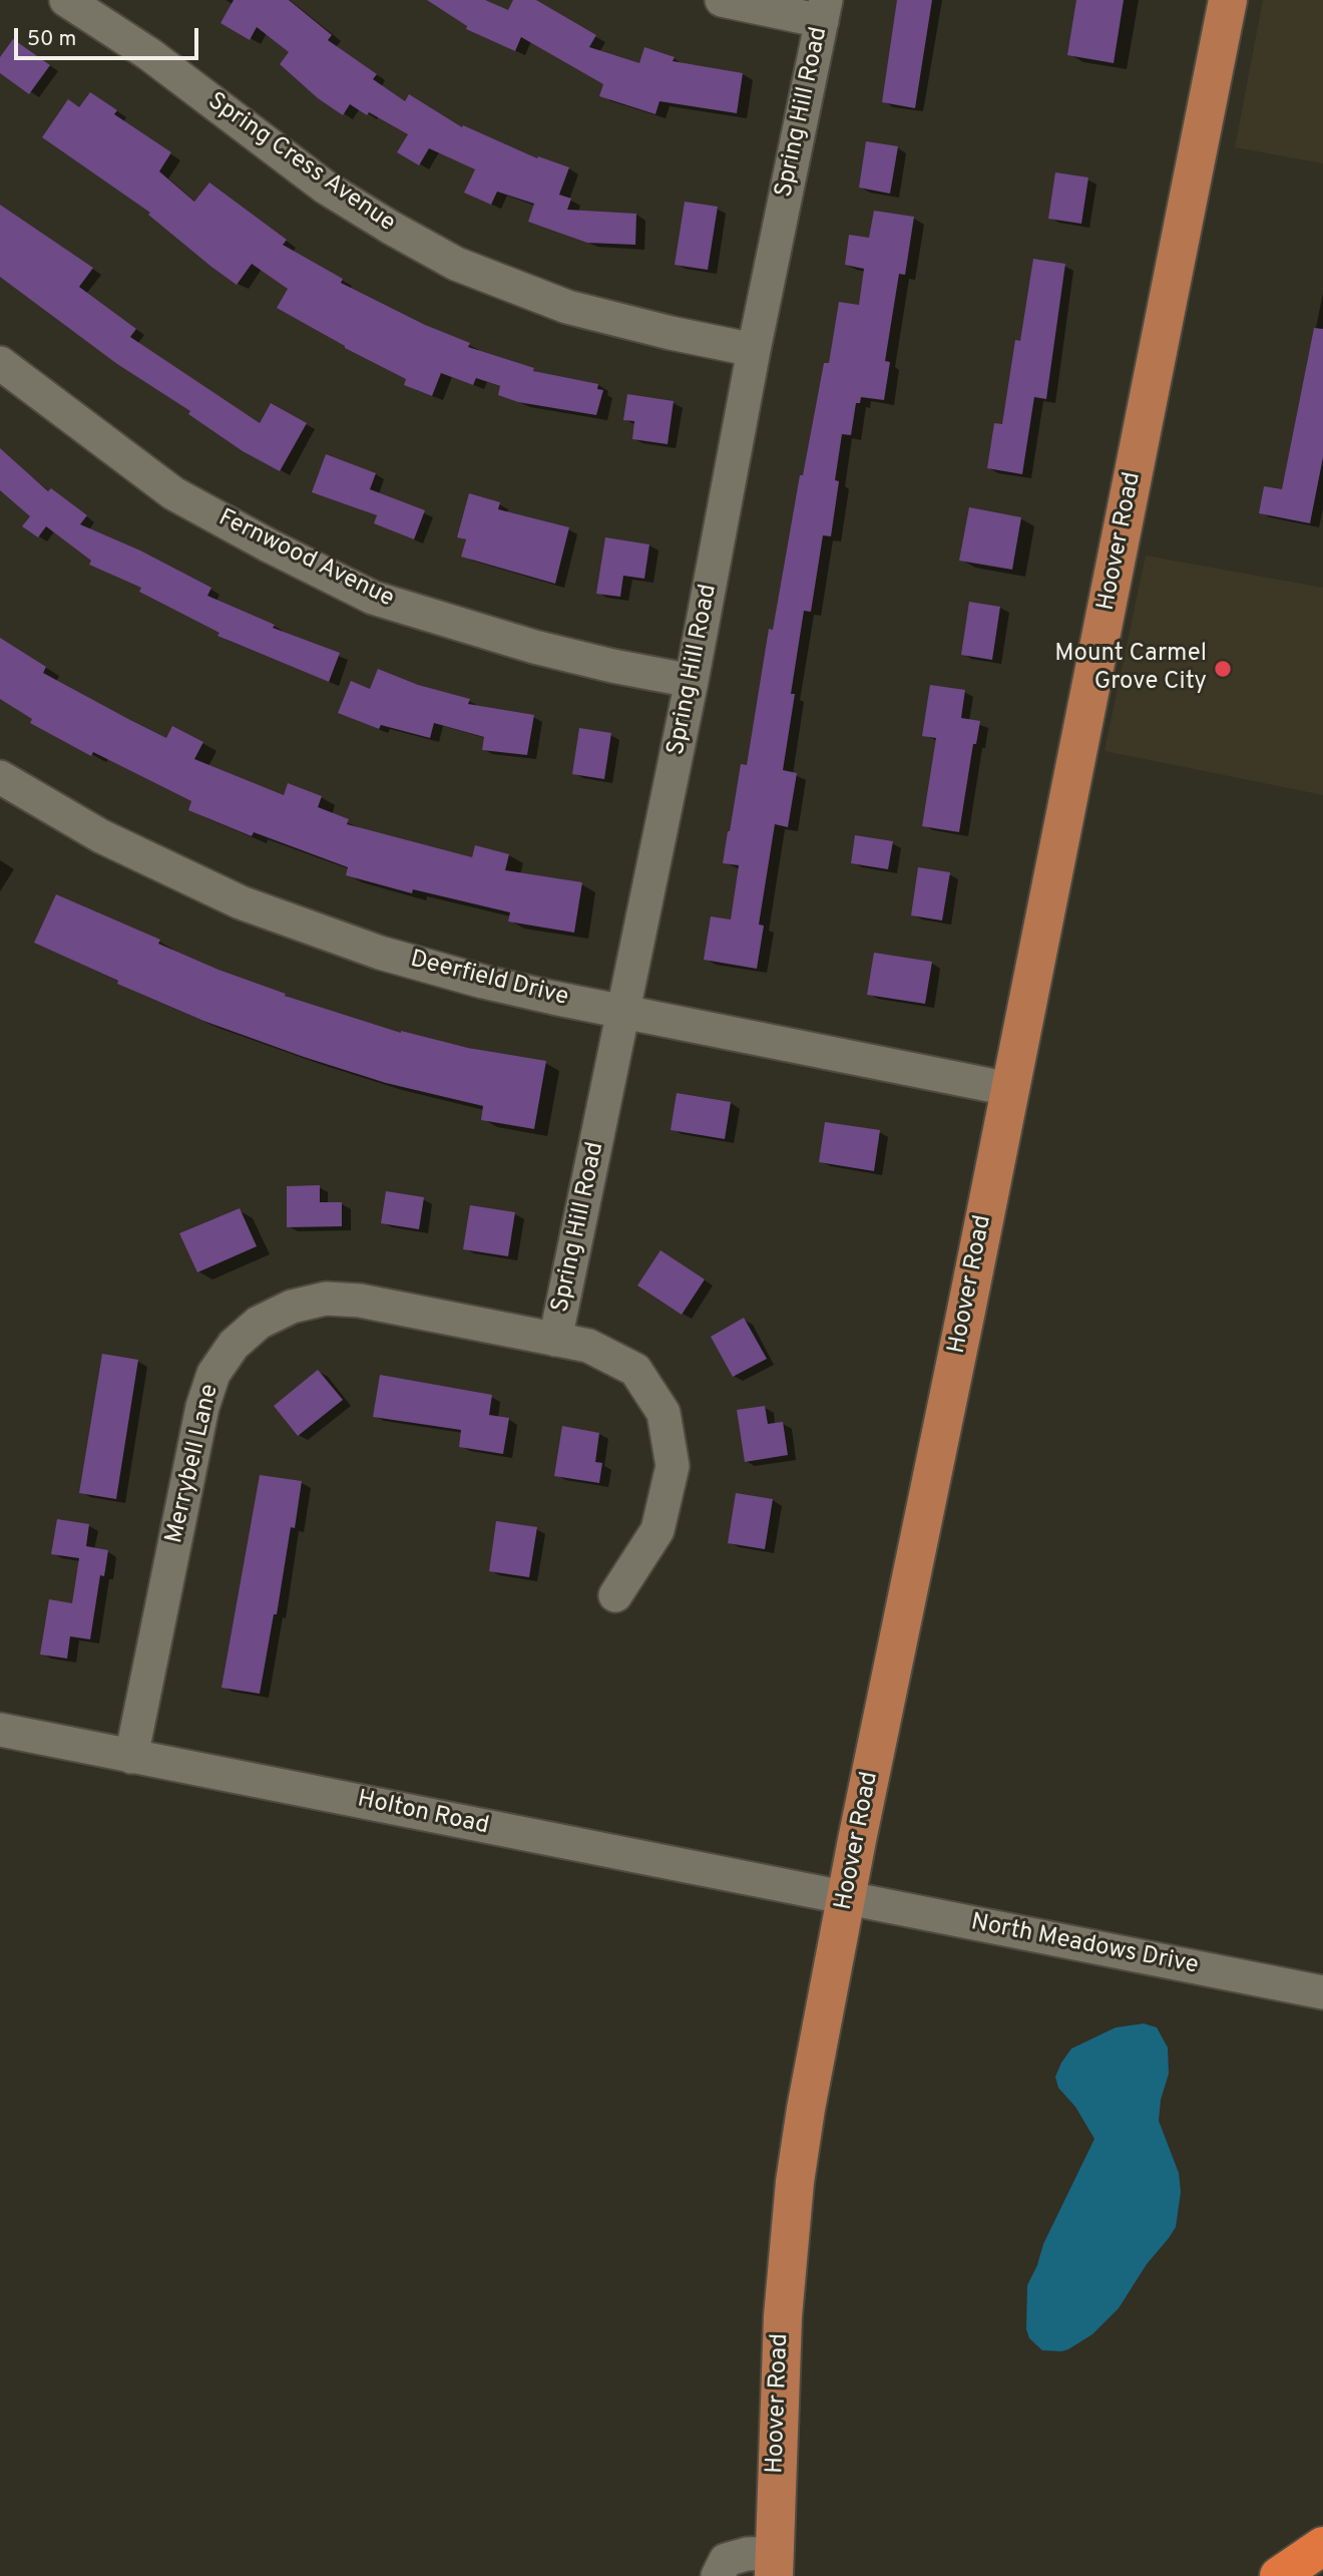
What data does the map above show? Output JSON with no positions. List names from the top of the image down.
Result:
{
  "streets": {
    "main road": ["Hoover Road"],
    "street": [
      "Spring Hill Road",
      "Spring Cress Avenue",
      "Fernwood Avenue",
      "Deerfield Drive",
      "Merrybell Lane",
      "Holton Road",
      "North Meadows Drive"
    ]
  },
  "crossings": [
    ["Spring Hill Road", "Spring Cress Avenue"],
    ["Spring Hill Road", "Fernwood Avenue"],
    ["Spring Hill Road", "Deerfield Drive"],
    ["Spring Hill Road", "Merrybell Lane"],
    ["Hoover Road", "Deerfield Drive"],
    ["Hoover Road", "Holton Road"],
    ["Hoover Road", "North Meadows Drive"],
    ["Merrybell Lane", "Holton Road"],
    ["Holton Road", "North Meadows Drive"]
  ],
  "places": ["Mount Carmel Grove City"],
  "scale_bar": "50 m"
}
